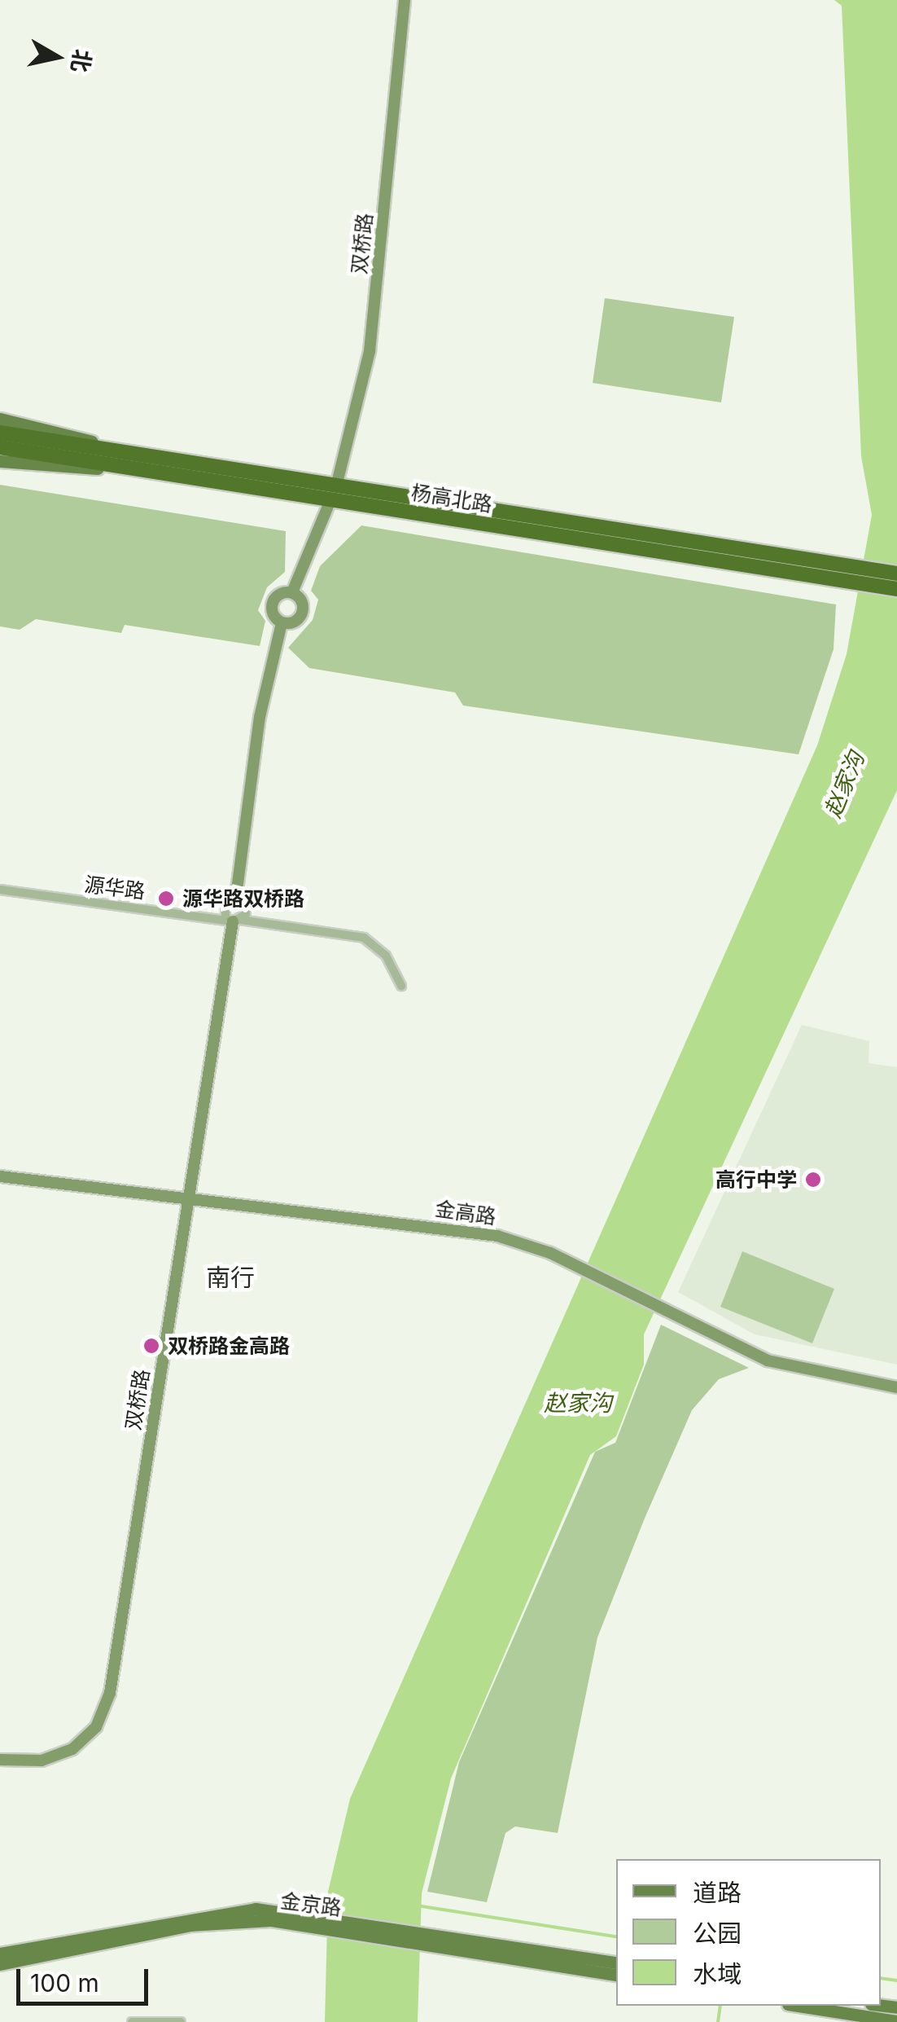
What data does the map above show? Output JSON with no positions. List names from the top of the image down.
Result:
{
  "streets": {
    "highway": ["杨高北路"],
    "main road": ["金京路"],
    "street": ["双桥路", "源华路", "金高路"]
  },
  "crossings": [
    ["双桥路", "杨高北路"],
    ["双桥路", "源华路"],
    ["双桥路", "金高路"]
  ],
  "districts": ["南行"],
  "water": ["赵家沟"],
  "places": ["源华路双桥路", "高行中学", "双桥路金高路"],
  "legend": ["道路", "公园", "水域"],
  "scale_bar": "100 m",
  "north": "right"
}
